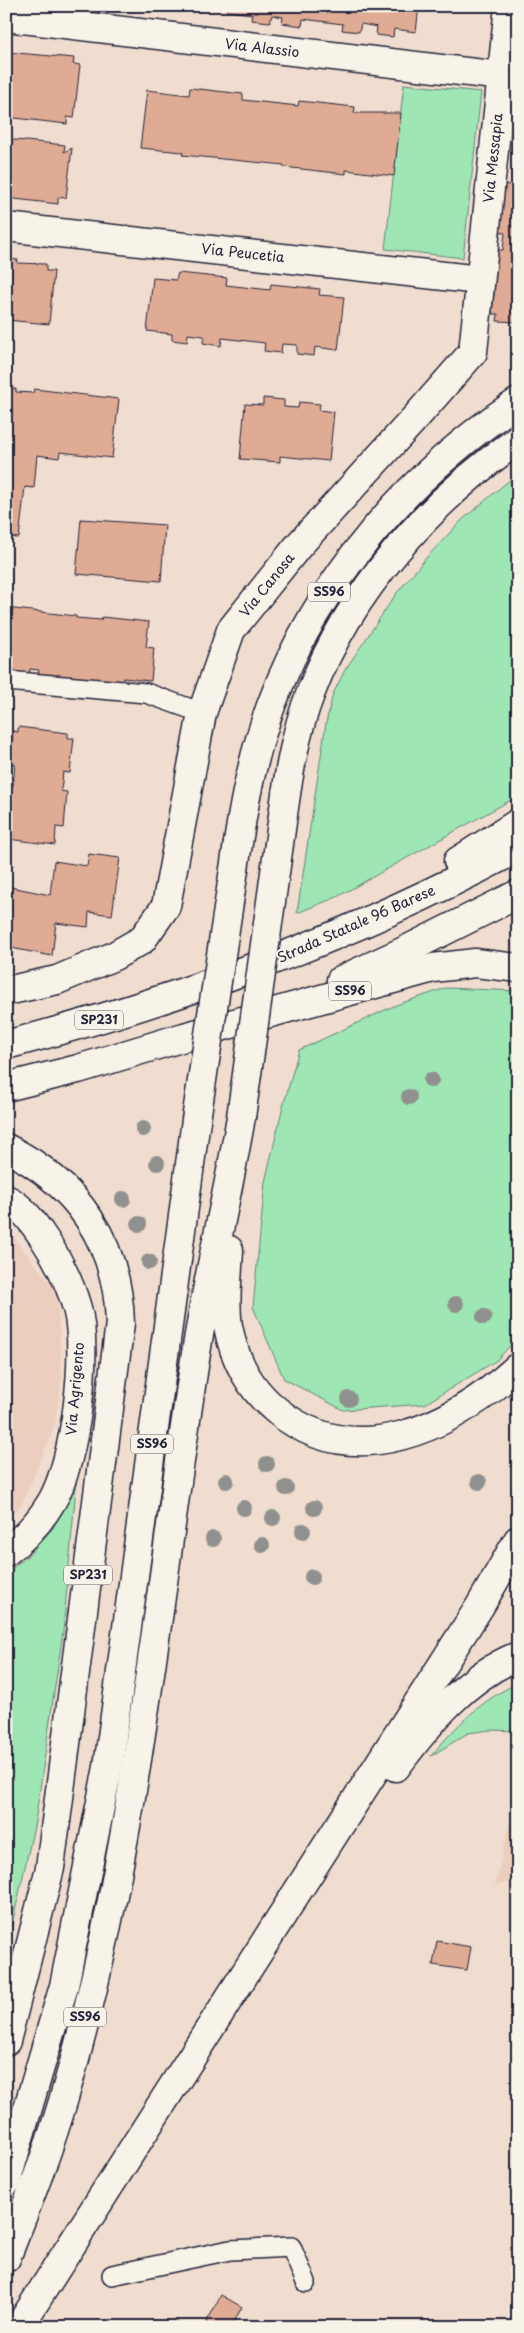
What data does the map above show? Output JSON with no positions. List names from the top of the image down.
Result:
{
  "streets": {
    "main road": [
      "Via Alassio",
      "Via Messapia",
      "Via Peucetia",
      "Via Canosa",
      "SS96",
      "Strada Statale 96 Barese",
      "SP231",
      "Via Agrigento"
    ]
  },
  "crossings": [
    ["Via Alassio", "Via Messapia"],
    ["Via Messapia", "Via Peucetia"],
    ["Via Messapia", "Via Canosa"],
    ["Via Peucetia", "Via Canosa"]
  ]
}
